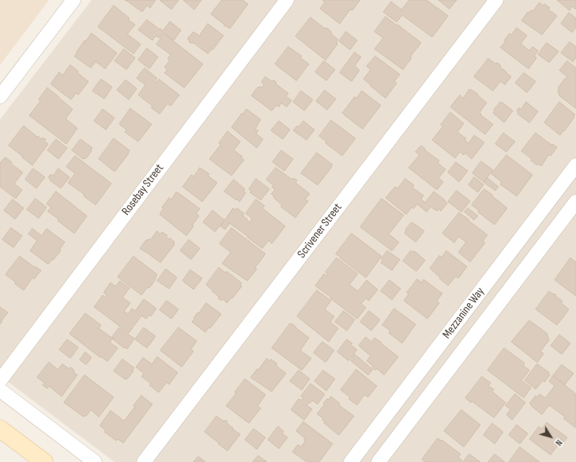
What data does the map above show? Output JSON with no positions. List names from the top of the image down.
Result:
{
  "streets": {
    "street": ["Rosebay Street", "Scrivener Street", "Mezzanine Way"]
  },
  "north": "bottom right"
}
